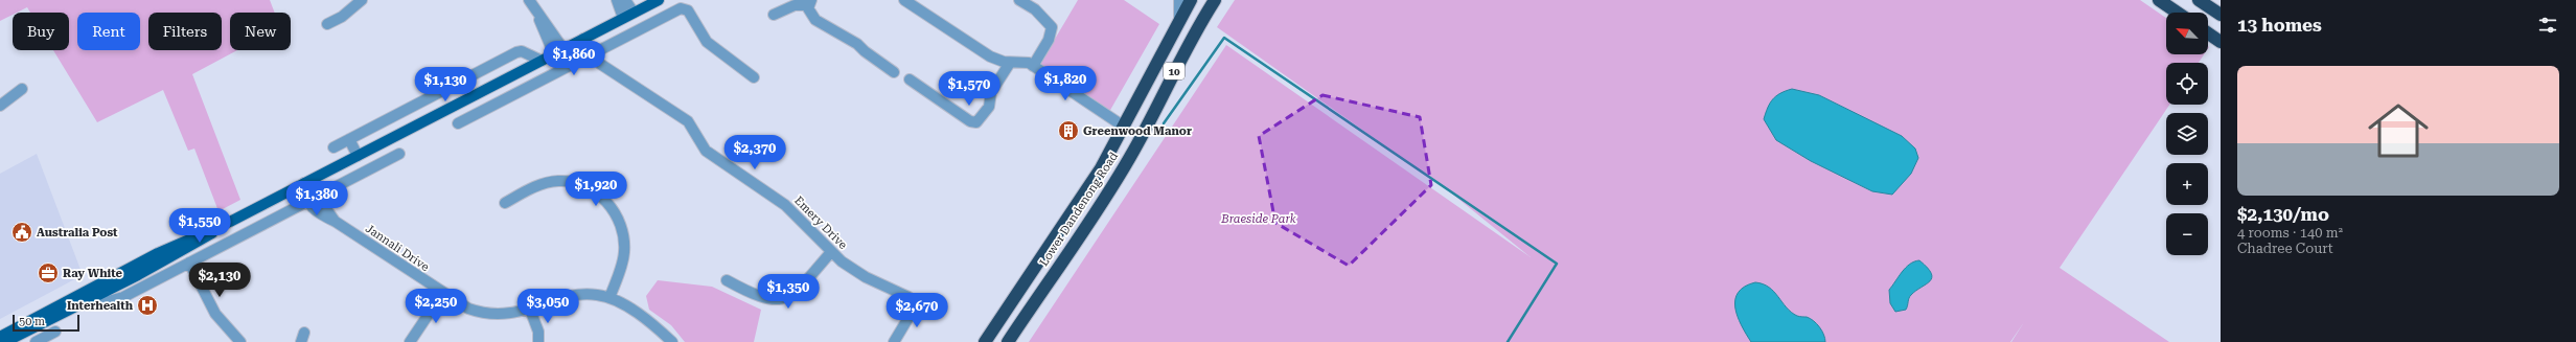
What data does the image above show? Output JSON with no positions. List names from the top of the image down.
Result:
{
  "streets": {
    "highway": ["10", "Lower Dandenong Road"],
    "street": ["Emery Drive", "Jannali Drive"]
  },
  "parks": ["Braeside Park"],
  "places": {
    "building": ["Greenwood Manor"],
    "public building": ["Australia Post"],
    "office": ["Ray White"],
    "hospital": ["Interhealth"]
  },
  "scale_bar": "50 m",
  "north": "top left",
  "page": {
    "heading": "13 homes",
    "map_buttons": ["+", "−"],
    "chip": [
      "Buy",
      "Rent",
      "Filters",
      "New"
    ],
    "price": [
      "$1,860",
      "$1,820",
      "$1,130",
      "$1,570",
      "$2,370",
      "$1,920",
      "$1,380",
      "$1,550",
      "$2,130",
      "$1,350",
      "$2,250",
      "$3,050",
      "$2,670"
    ],
    "list": [
      {
        "name": "$2,130/mo",
        "note": "4 rooms · 140 m² · Chadree Court"
      }
    ],
    "scale": "50 m"
  }
}
